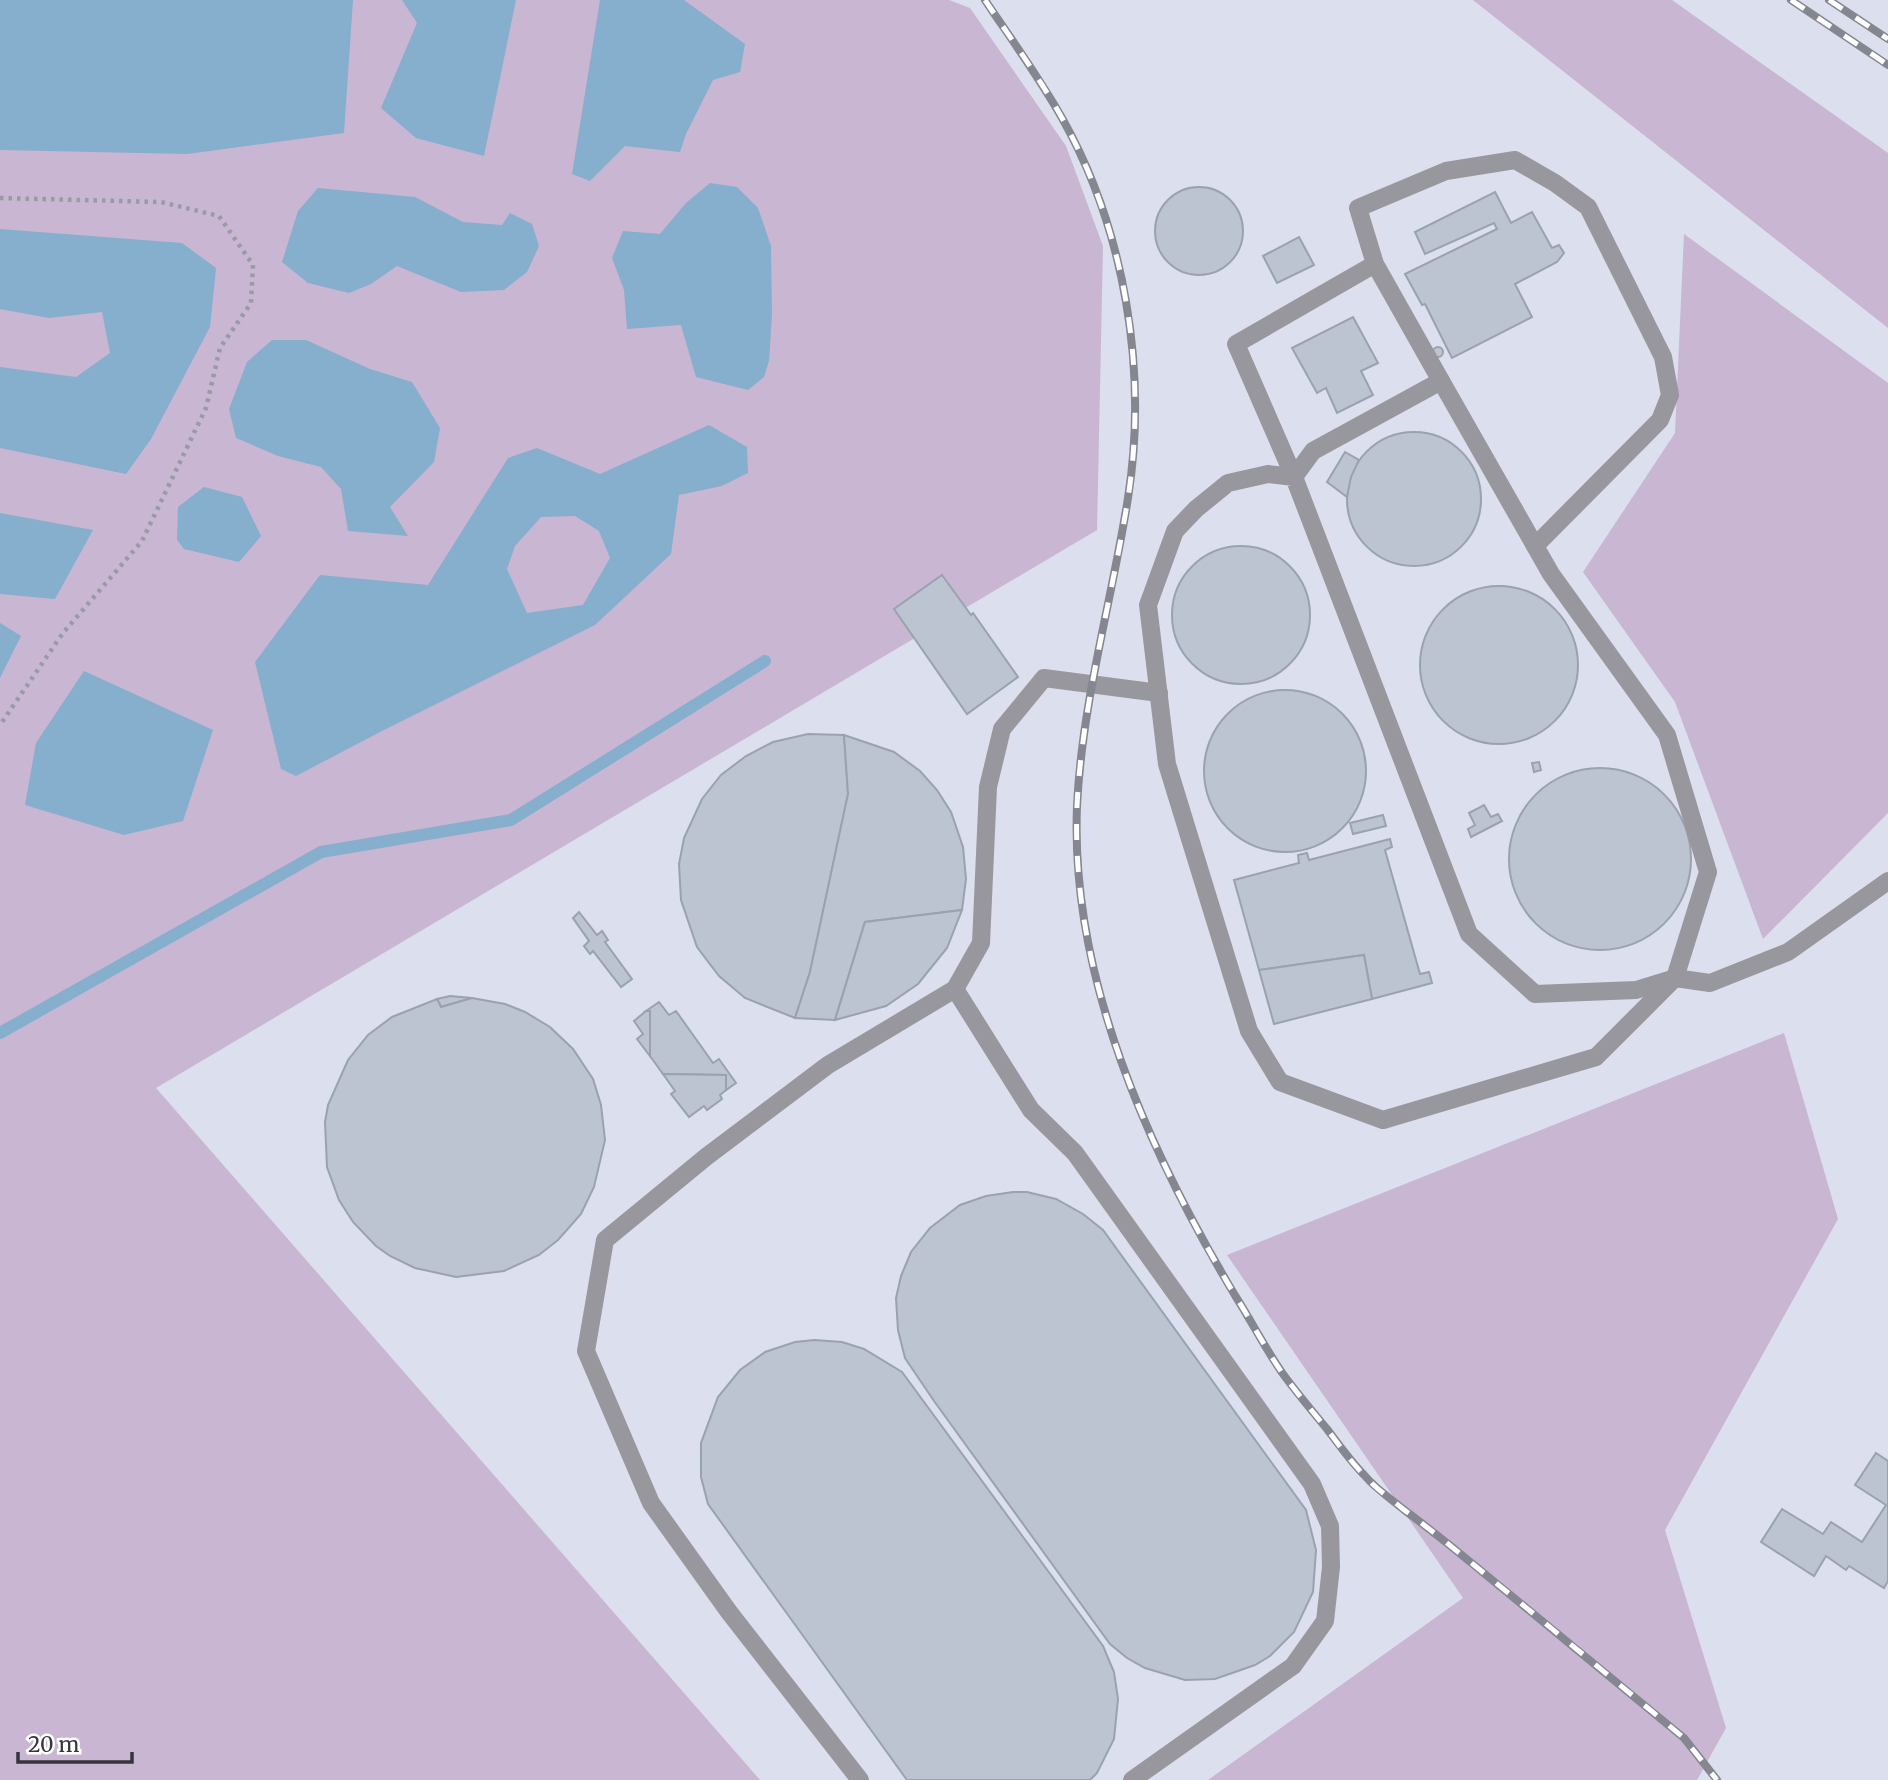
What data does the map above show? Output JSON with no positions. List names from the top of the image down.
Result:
{
  "scale_bar": "20 m"
}
